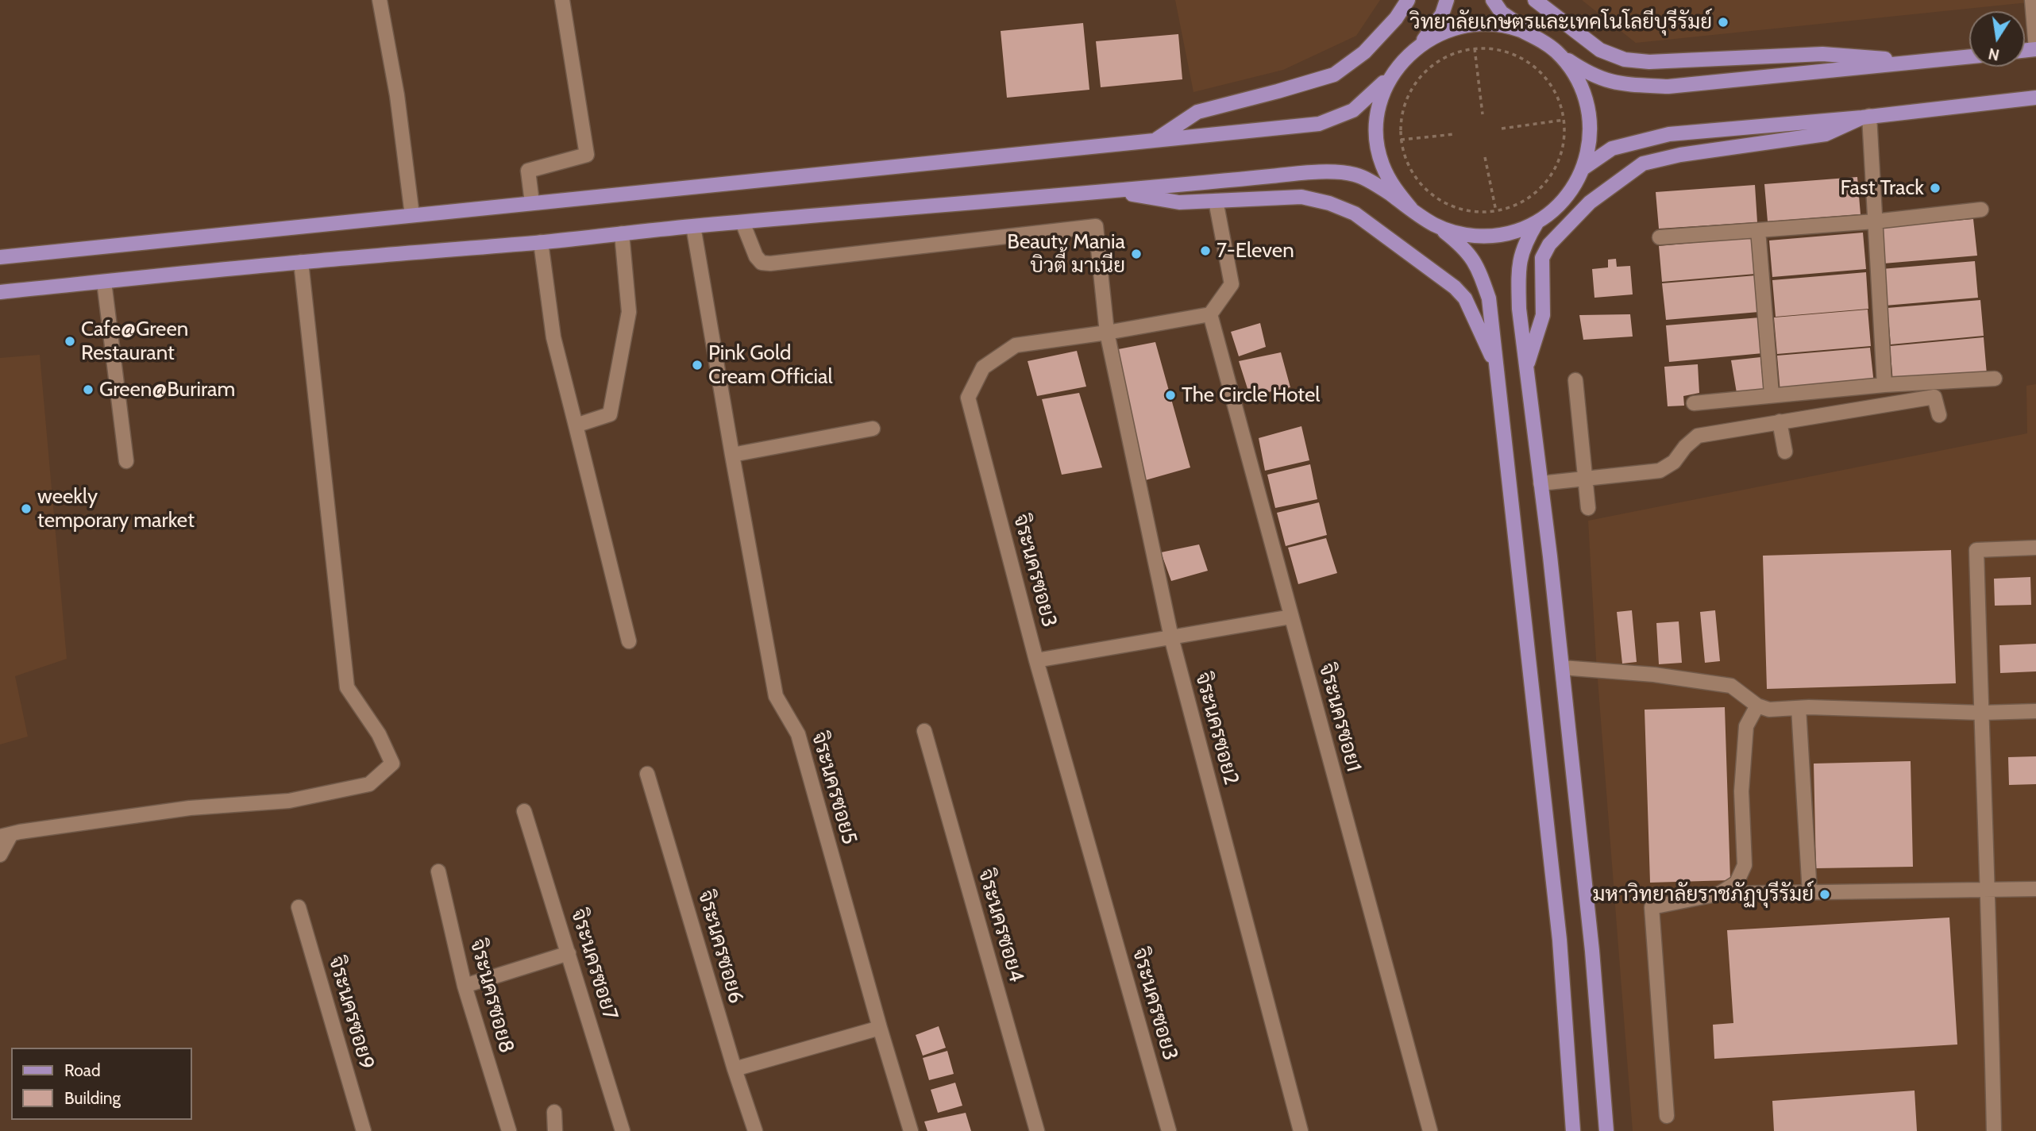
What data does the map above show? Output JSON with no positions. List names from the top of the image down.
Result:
{
  "streets": {
    "street": [
      "จิระนครซอย3",
      "จิระนครซอย1",
      "จิระนครซอย2",
      "จิระนครซอย5",
      "จิระนครซอย4",
      "จิระนครซอย6",
      "จิระนครซอย7",
      "จิระนครซอย8",
      "จิระนครซอย9"
    ]
  },
  "crossings": [
    ["จิระนครซอย3", "จิระนครซอย1"],
    ["จิระนครซอย3", "จิระนครซอย2"]
  ],
  "places": [
    "วิทยาลัยเกษตรและเทคโนโลยีบุรีรัมย์",
    "Fast Track",
    "7-Eleven",
    "Beauty Mania บิวตี้ มาเนีย",
    "Cafe@Green Restaurant",
    "Pink Gold Cream Official",
    "Green@Buriram",
    "The Circle Hotel",
    "weekly temporary market",
    "มหาวิทยาลัยราชภัฏบุรีรัมย์"
  ],
  "legend": ["Road", "Building"],
  "north": "bottom"
}
